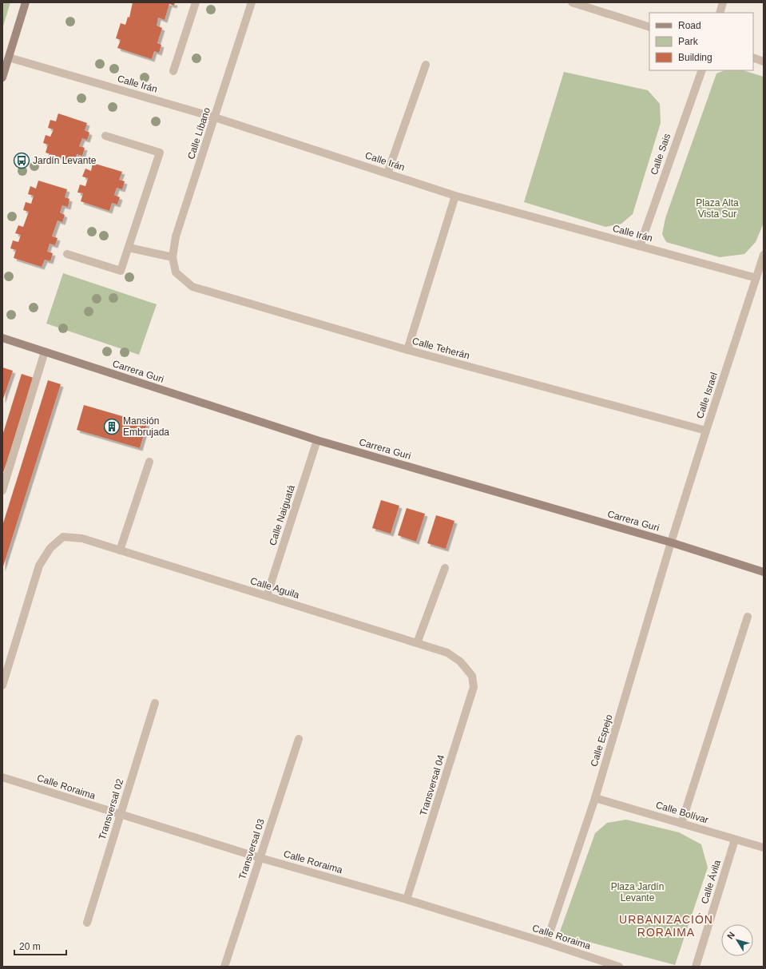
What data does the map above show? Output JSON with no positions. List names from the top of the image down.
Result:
{
  "streets": {
    "street": [
      "Calle Irán",
      "Calle Líbano",
      "Calle Sais",
      "Calle Teherán",
      "Carrera Guri",
      "Calle Israel",
      "Calle Naiguatá",
      "Calle Aguila",
      "Calle Espejo",
      "Transversal 04",
      "Calle Roraima",
      "Transversal 02",
      "Calle Bolívar",
      "Transversal 03",
      "Calle Ávila"
    ]
  },
  "crossings": [
    ["Calle Irán", "Calle Líbano"],
    ["Calle Irán", "Calle Sais"],
    ["Calle Irán", "Calle Israel"],
    ["Calle Líbano", "Calle Teherán"],
    ["Calle Teherán", "Calle Israel"],
    ["Carrera Guri", "Calle Israel"],
    ["Carrera Guri", "Calle Naiguatá"],
    ["Carrera Guri", "Calle Espejo"],
    ["Calle Israel", "Calle Espejo"],
    ["Calle Naiguatá", "Calle Aguila"],
    ["Calle Aguila", "Transversal 04"],
    ["Calle Espejo", "Calle Roraima"],
    ["Calle Espejo", "Calle Bolívar"],
    ["Transversal 04", "Calle Roraima"],
    ["Calle Roraima", "Transversal 02"],
    ["Calle Roraima", "Transversal 03"],
    ["Calle Bolívar", "Calle Ávila"]
  ],
  "districts": ["URBANIZACIÓN RORAIMA"],
  "parks": ["Plaza Alta Vista Sur", "Plaza Jardín Levante"],
  "places": {
    "bus stop": ["Jardín Levante"],
    "building": ["Mansión Embrujada"]
  },
  "legend": ["Road", "Park", "Building"],
  "scale_bar": "20 m",
  "north": "top left"
}
